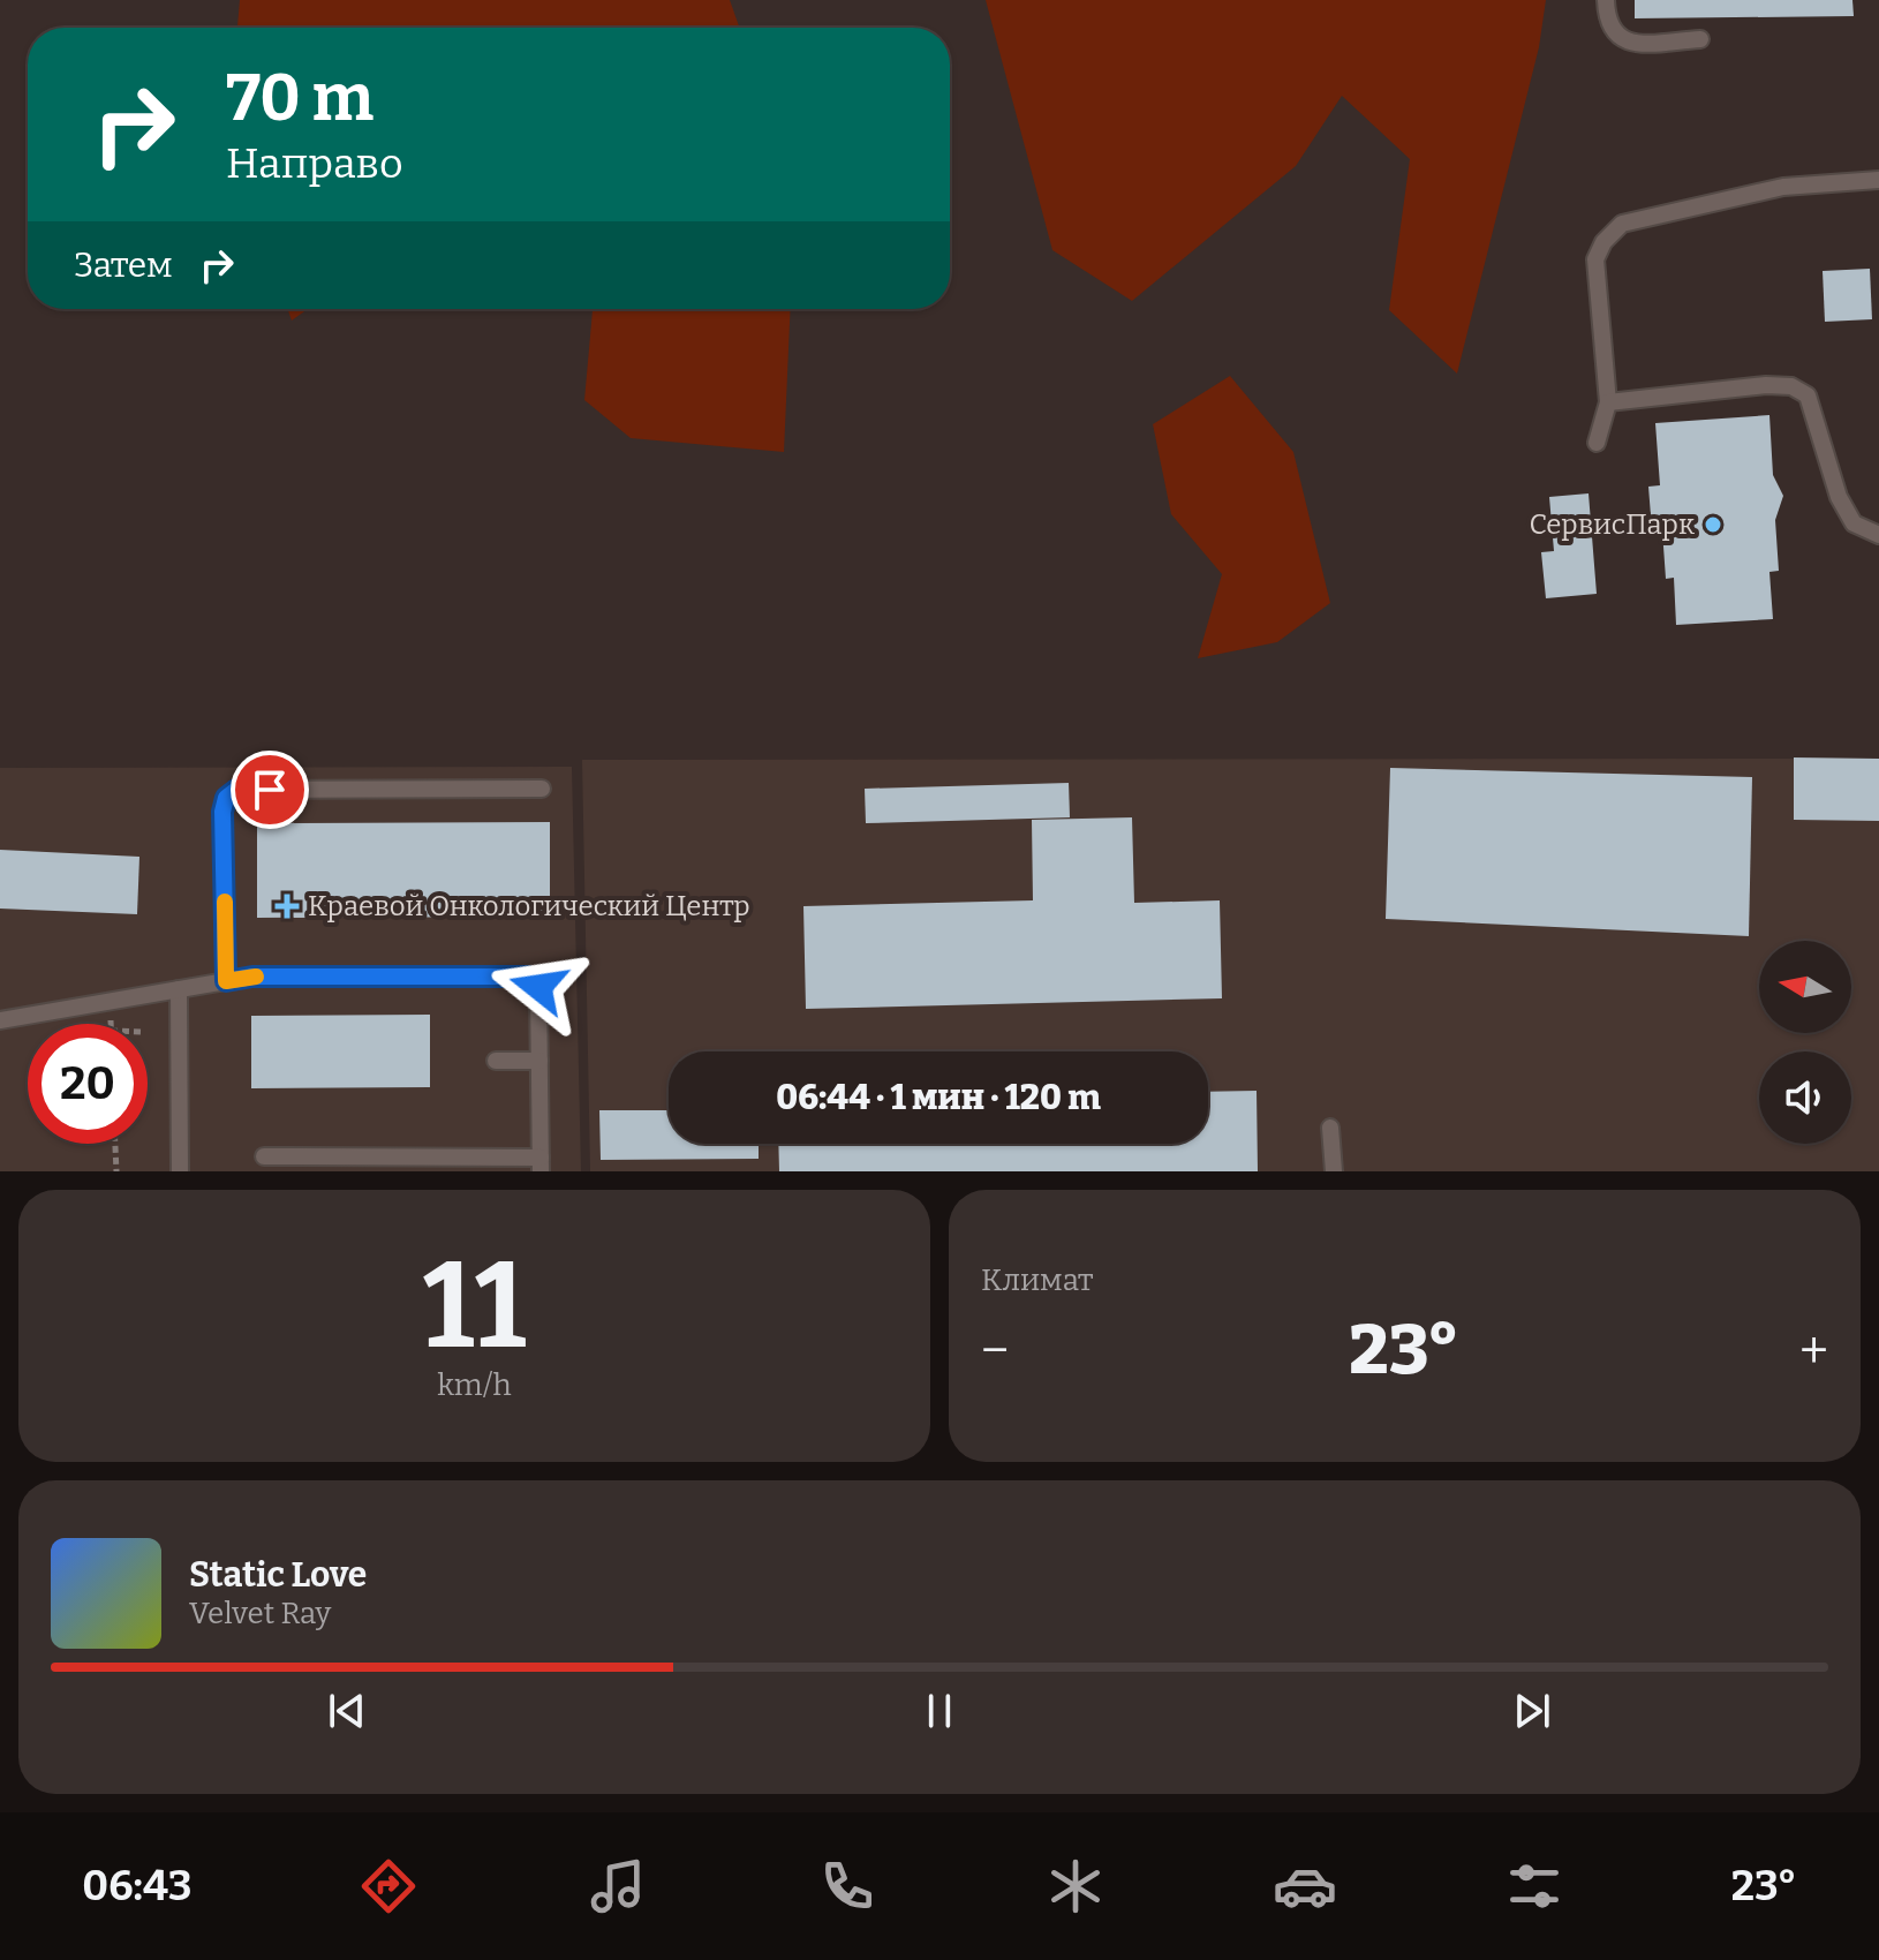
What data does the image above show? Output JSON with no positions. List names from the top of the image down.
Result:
{
  "places": {
    "other": ["СервисПарк"],
    "health": ["Краевой Онкологический Центр"]
  },
  "north": "left",
  "page": {
    "turn": ["70 m", "Направо"],
    "then": "Затем",
    "limit": "20",
    "trip": "06:44 · 1 мин · 120 m",
    "tile": [
      ["11", "km/h"],
      "Климат"
    ],
    "heat": ["−", "23°", "+"],
    "song": ["Static Love", "Velvet Ray"],
    "tabs": ["06:43", "23°"]
  }
}
